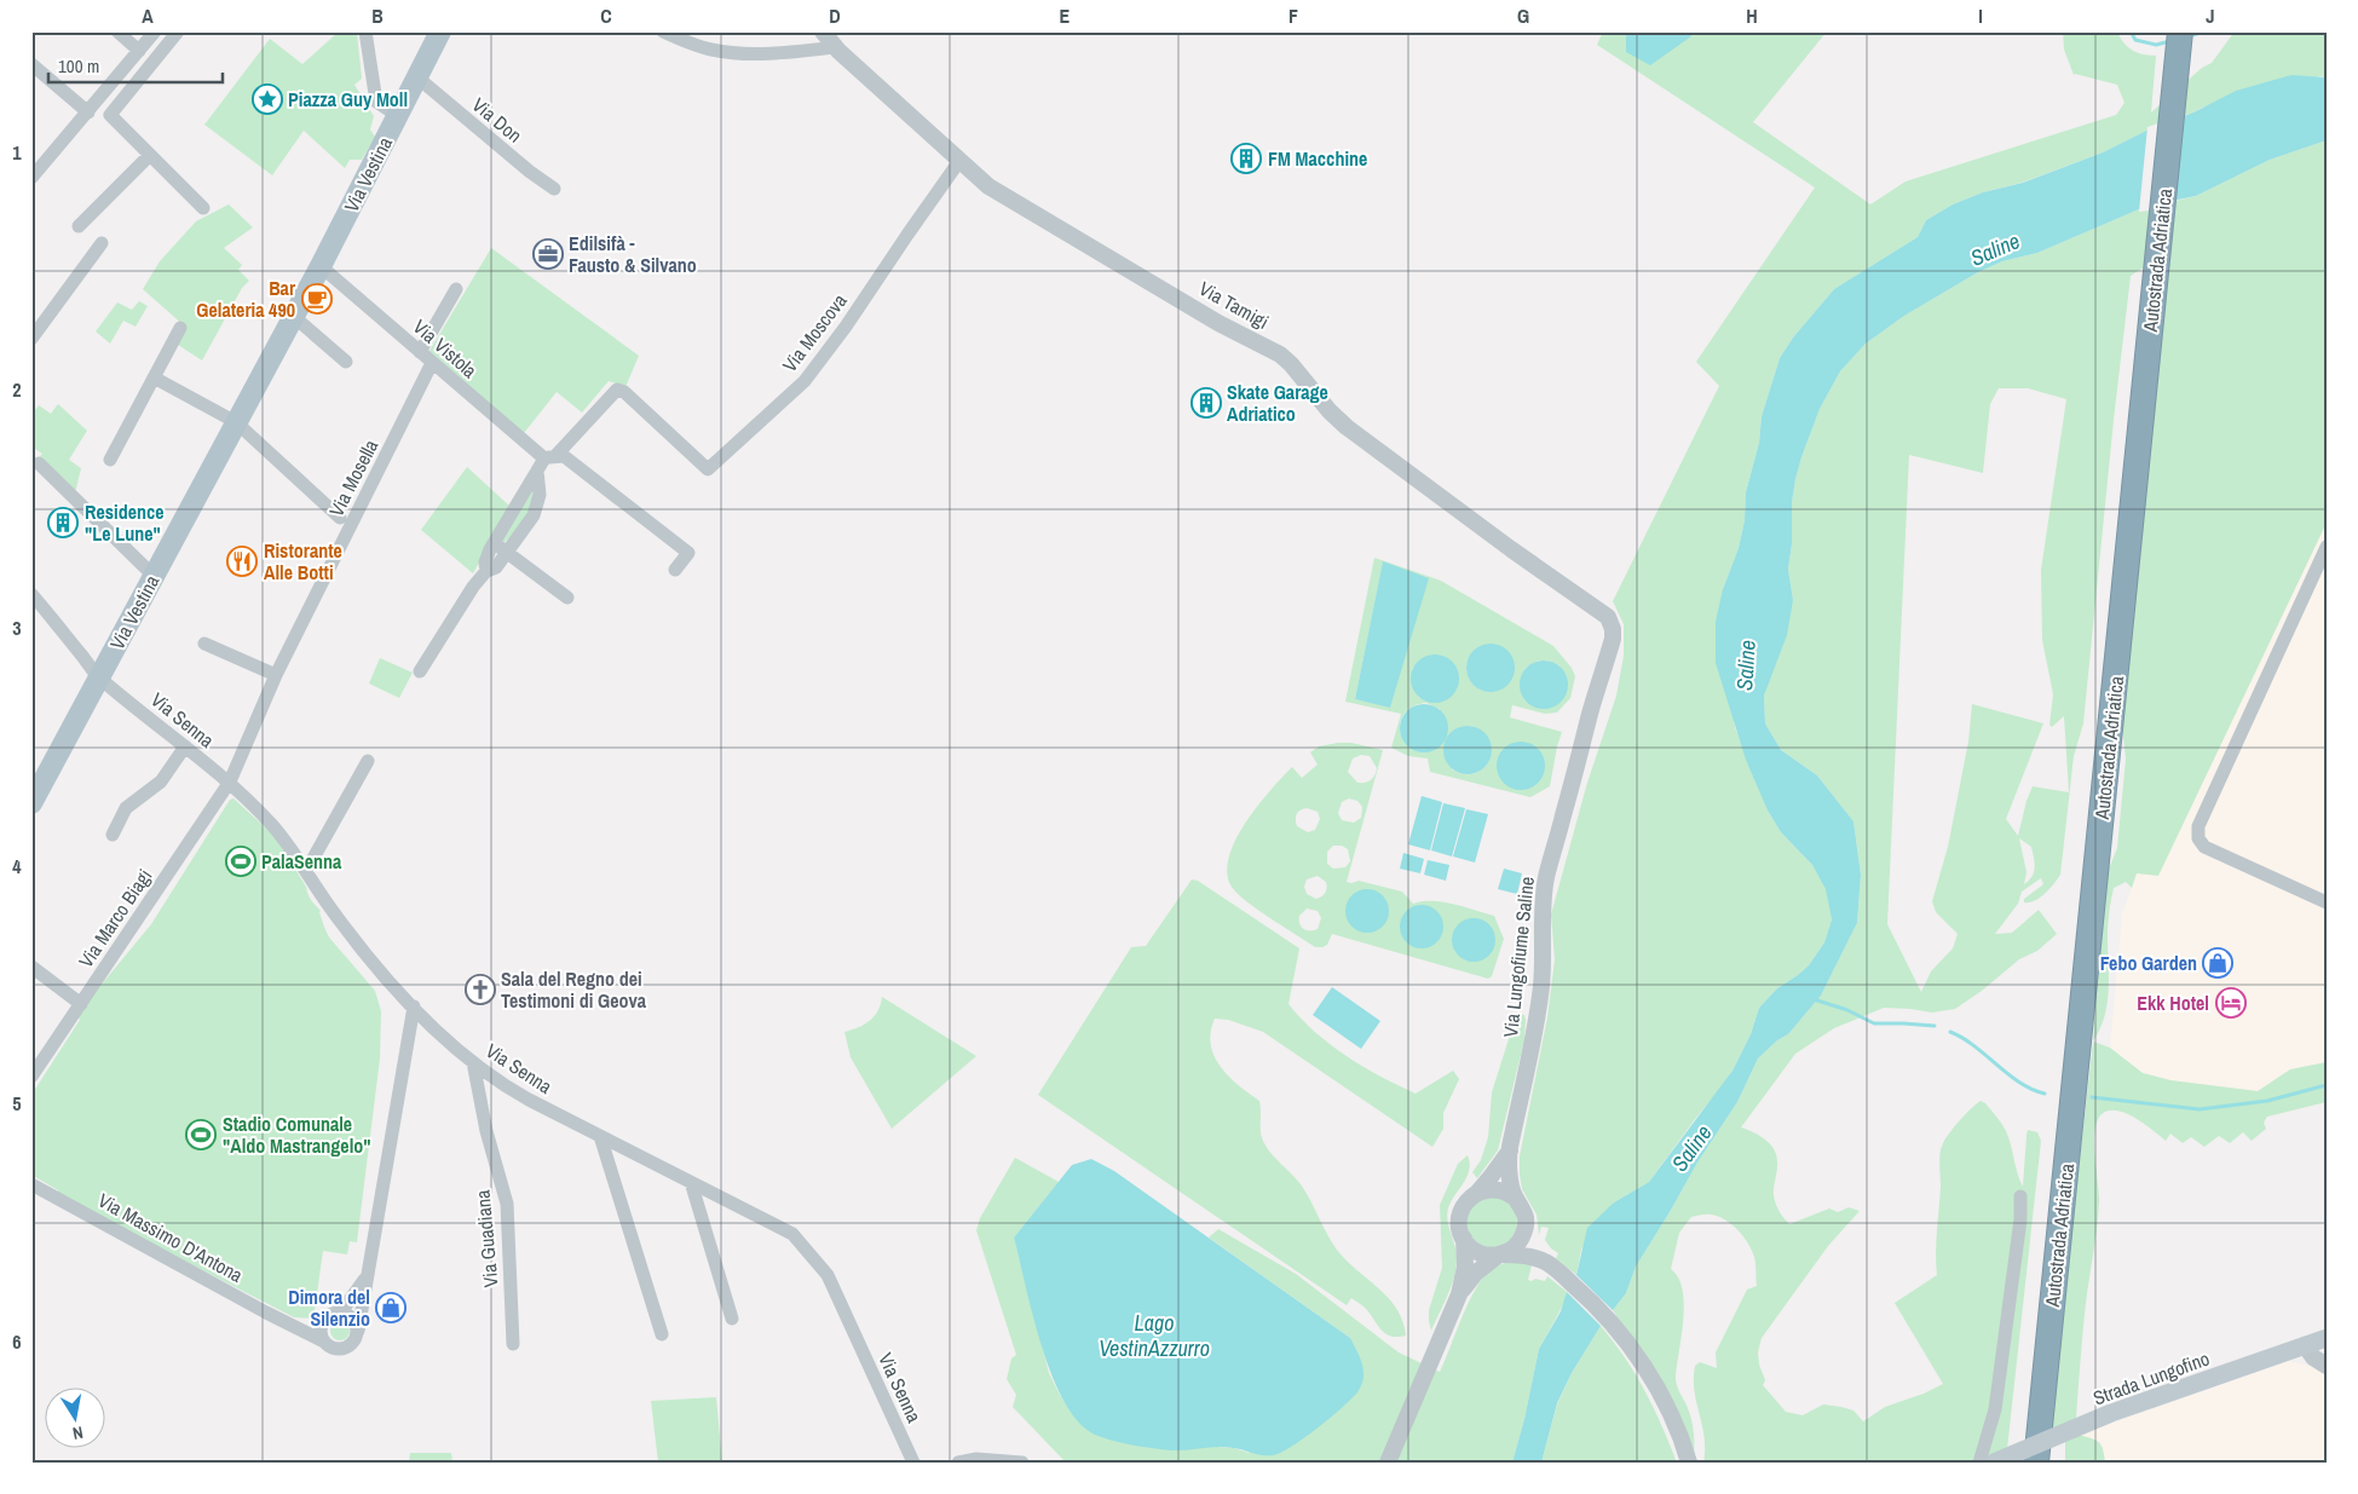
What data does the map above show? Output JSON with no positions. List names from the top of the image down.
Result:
{
  "streets": {
    "highway": ["Autostrada Adriatica"],
    "main road": ["Via Vestina", "Strada Lungofino"],
    "street": [
      "Via Don",
      "Via Tamigi",
      "Via Moscova",
      "Via Vistola",
      "Via Mosella",
      "Via Senna",
      "Via Marco Biagi",
      "Via Lungofiume Saline",
      "Via Massimo D'Antona",
      "Via Guadiana"
    ]
  },
  "crossings": [
    ["Via Don", "Via Vestina"],
    ["Via Vestina", "Via Vistola"],
    ["Via Vestina", "Via Senna"],
    ["Via Tamigi", "Via Moscova"],
    ["Via Tamigi", "Via Lungofiume Saline"],
    ["Via Moscova", "Via Vistola"],
    ["Via Vistola", "Via Mosella"],
    ["Via Mosella", "Via Senna"],
    ["Via Mosella", "Via Marco Biagi"],
    ["Via Senna", "Via Marco Biagi"],
    ["Via Senna", "Via Guadiana"]
  ],
  "water": ["Saline", "Lago VestinAzzurro"],
  "places": {
    "place": ["Piazza Guy Moll"],
    "building": ["FM Macchine", "Skate Garage Adriatico", "Residence \"Le Lune\""],
    "office": ["Edilsifà - Fausto & Silvano"],
    "cafe": ["Bar Gelateria 490"],
    "restaurant": ["Ristorante Alle Botti"],
    "sports": ["PalaSenna", "Stadio Comunale \"Aldo Mastrangelo\""],
    "shop": ["Febo Garden", "Dimora del Silenzio"],
    "church": ["Sala del Regno dei Testimoni di Geova"],
    "hotel": ["Ekk Hotel"]
  },
  "scale_bar": "100 m",
  "north": "bottom",
  "grid": {
    "columns": [
      "A",
      "B",
      "C",
      "D",
      "E",
      "F",
      "G",
      "H",
      "I",
      "J"
    ],
    "rows": [
      "1",
      "2",
      "3",
      "4",
      "5",
      "6"
    ]
  }
}
